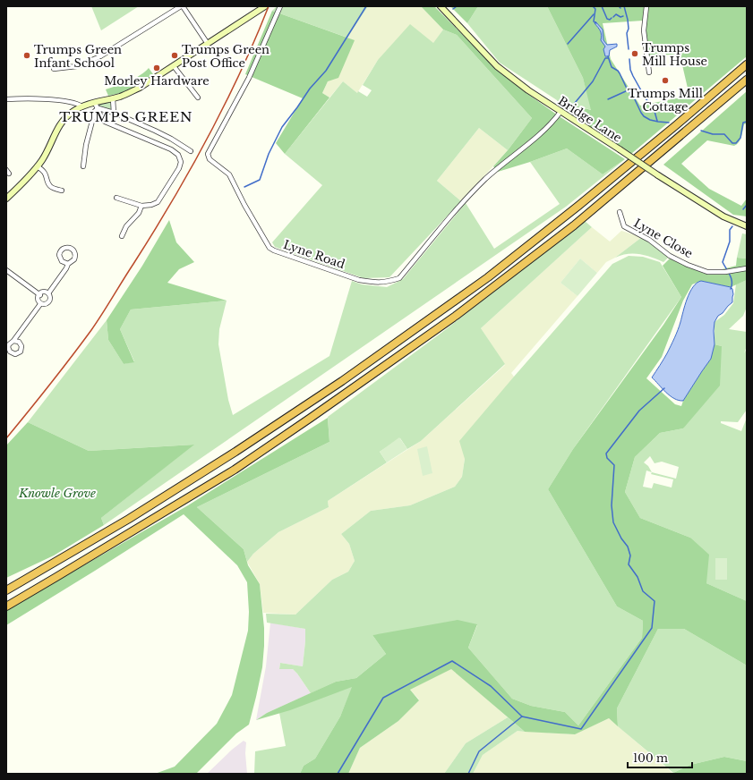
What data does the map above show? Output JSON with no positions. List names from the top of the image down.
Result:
{
  "streets": {
    "street": ["Bridge Lane", "Lyne Close", "Lyne Road"]
  },
  "crossings": [
    ["Bridge Lane", "Lyne Road"]
  ],
  "districts": ["TRUMPS GREEN"],
  "parks": ["Knowle Grove"],
  "places": [
    "Trumps Mill House",
    "Trumps Green Infant School",
    "Trumps Green Post Office",
    "Morley Hardware",
    "Trumps Mill Cottage"
  ],
  "scale_bar": "100 m"
}
